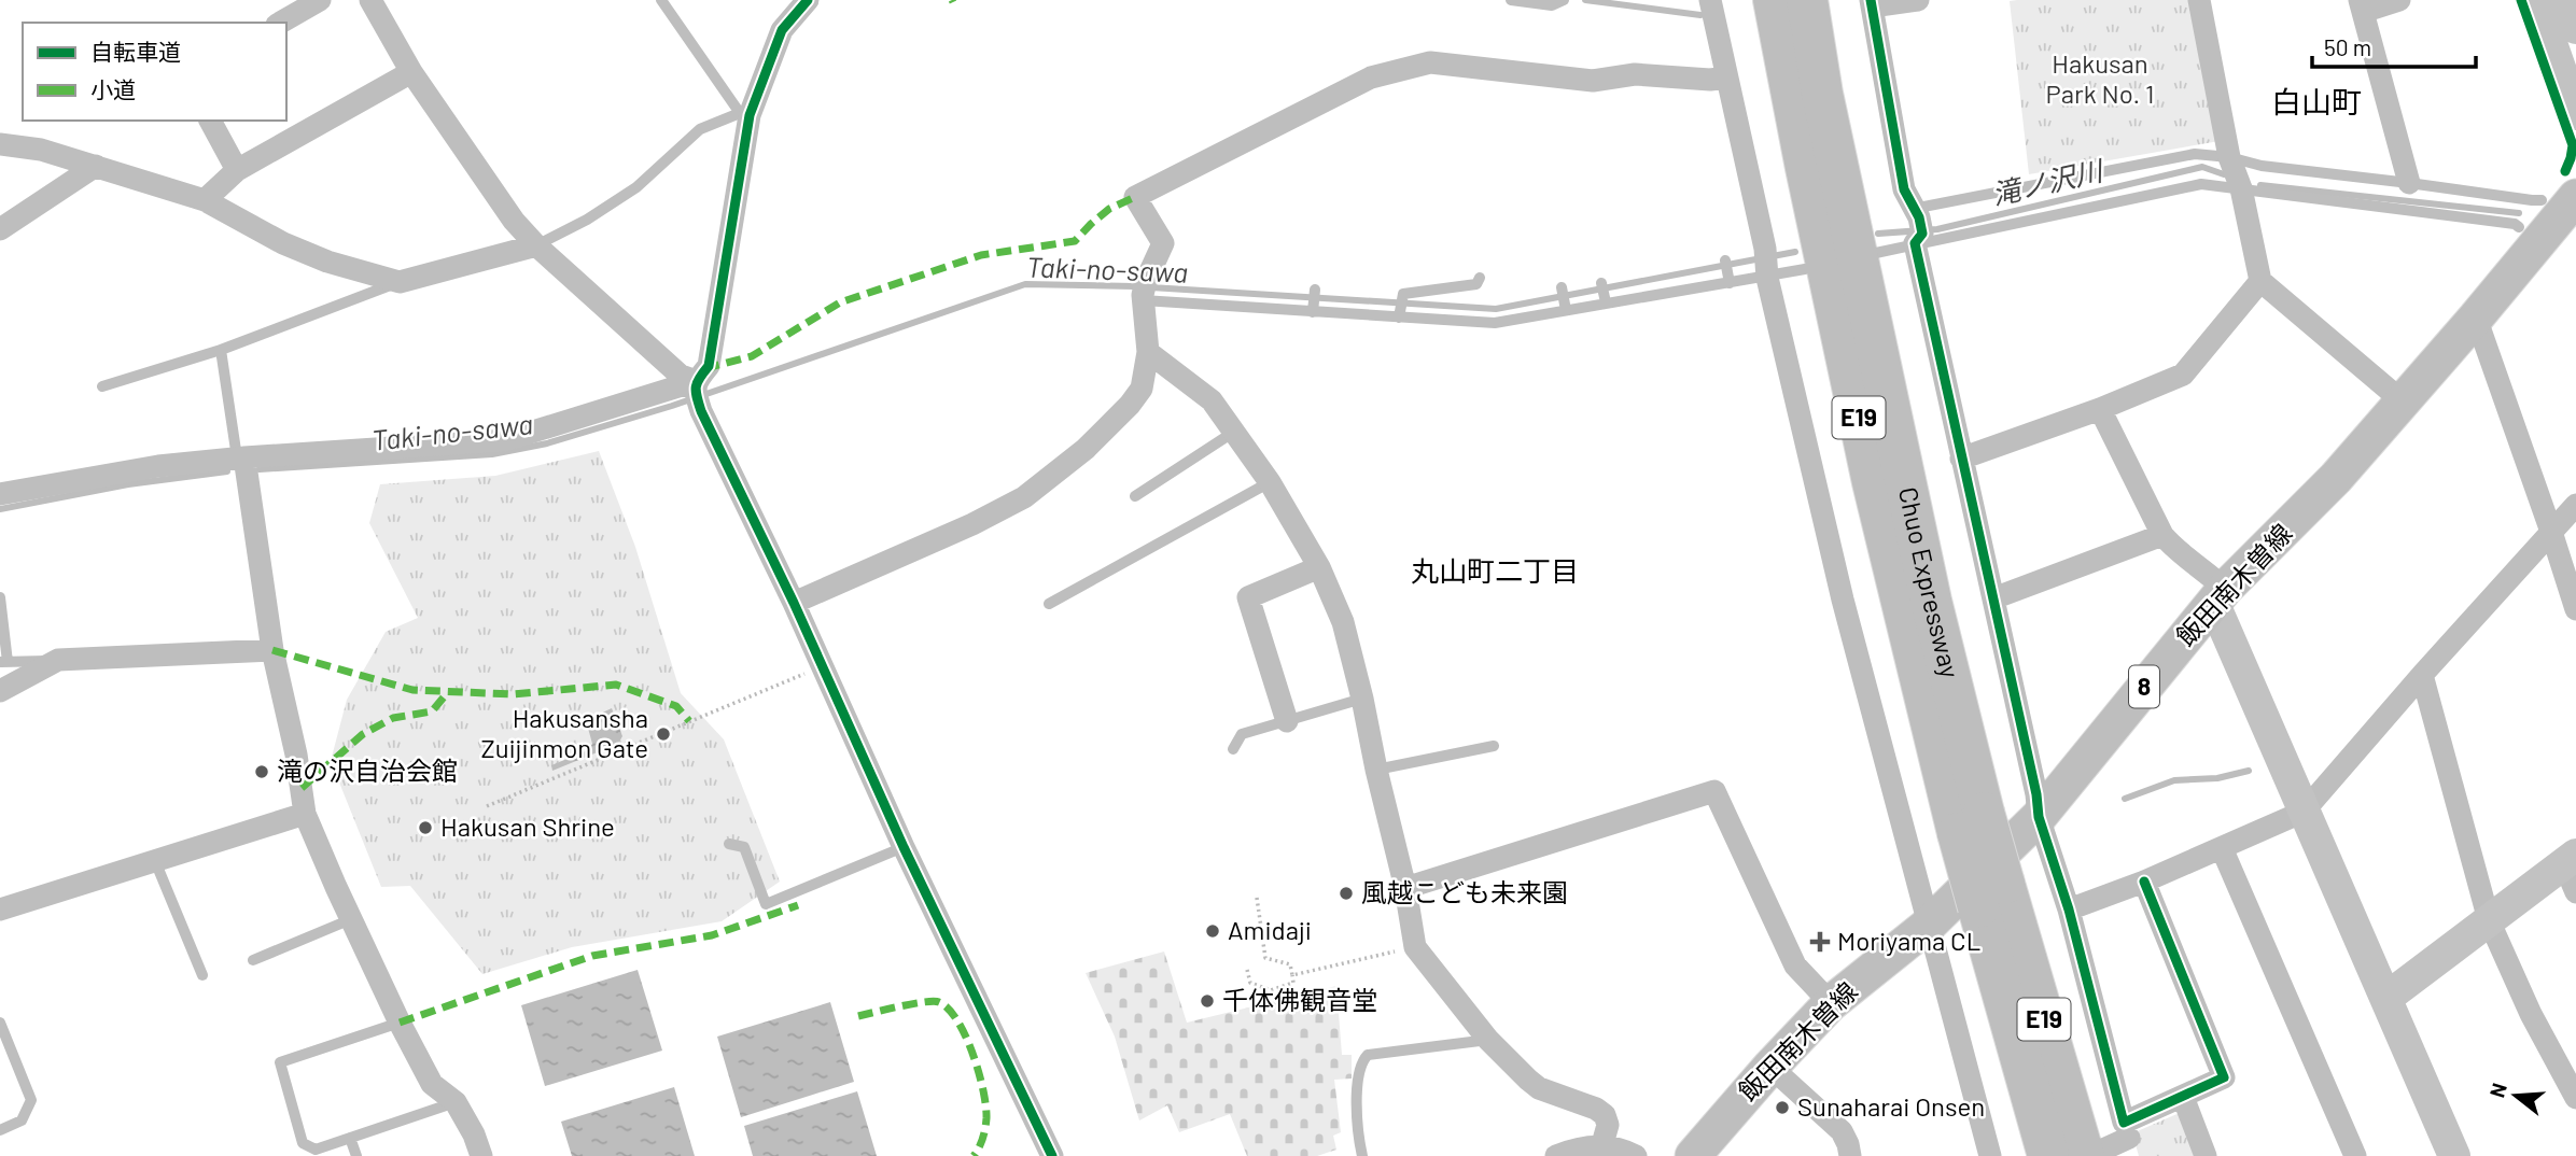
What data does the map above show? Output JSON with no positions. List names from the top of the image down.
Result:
{
  "streets": {
    "highway": ["E19", "Chuo Expressway"],
    "main road": ["飯田南木曽線", "8"]
  },
  "districts": ["白山町", "丸山町二丁目"],
  "water": ["滝ノ沢川", "Taki-no-sawa"],
  "parks": ["Hakusan Park No. 1"],
  "places": {
    "other": [
      "Hakusansha Zuijinmon Gate",
      "滝の沢自治会館",
      "Hakusan Shrine",
      "風越こども未来園",
      "Amidaji",
      "千体佛観音堂",
      "Sunaharai Onsen"
    ],
    "health": ["Moriyama CL"]
  },
  "legend": ["自転車道", "小道"],
  "scale_bar": "50 m",
  "north": "left"
}
